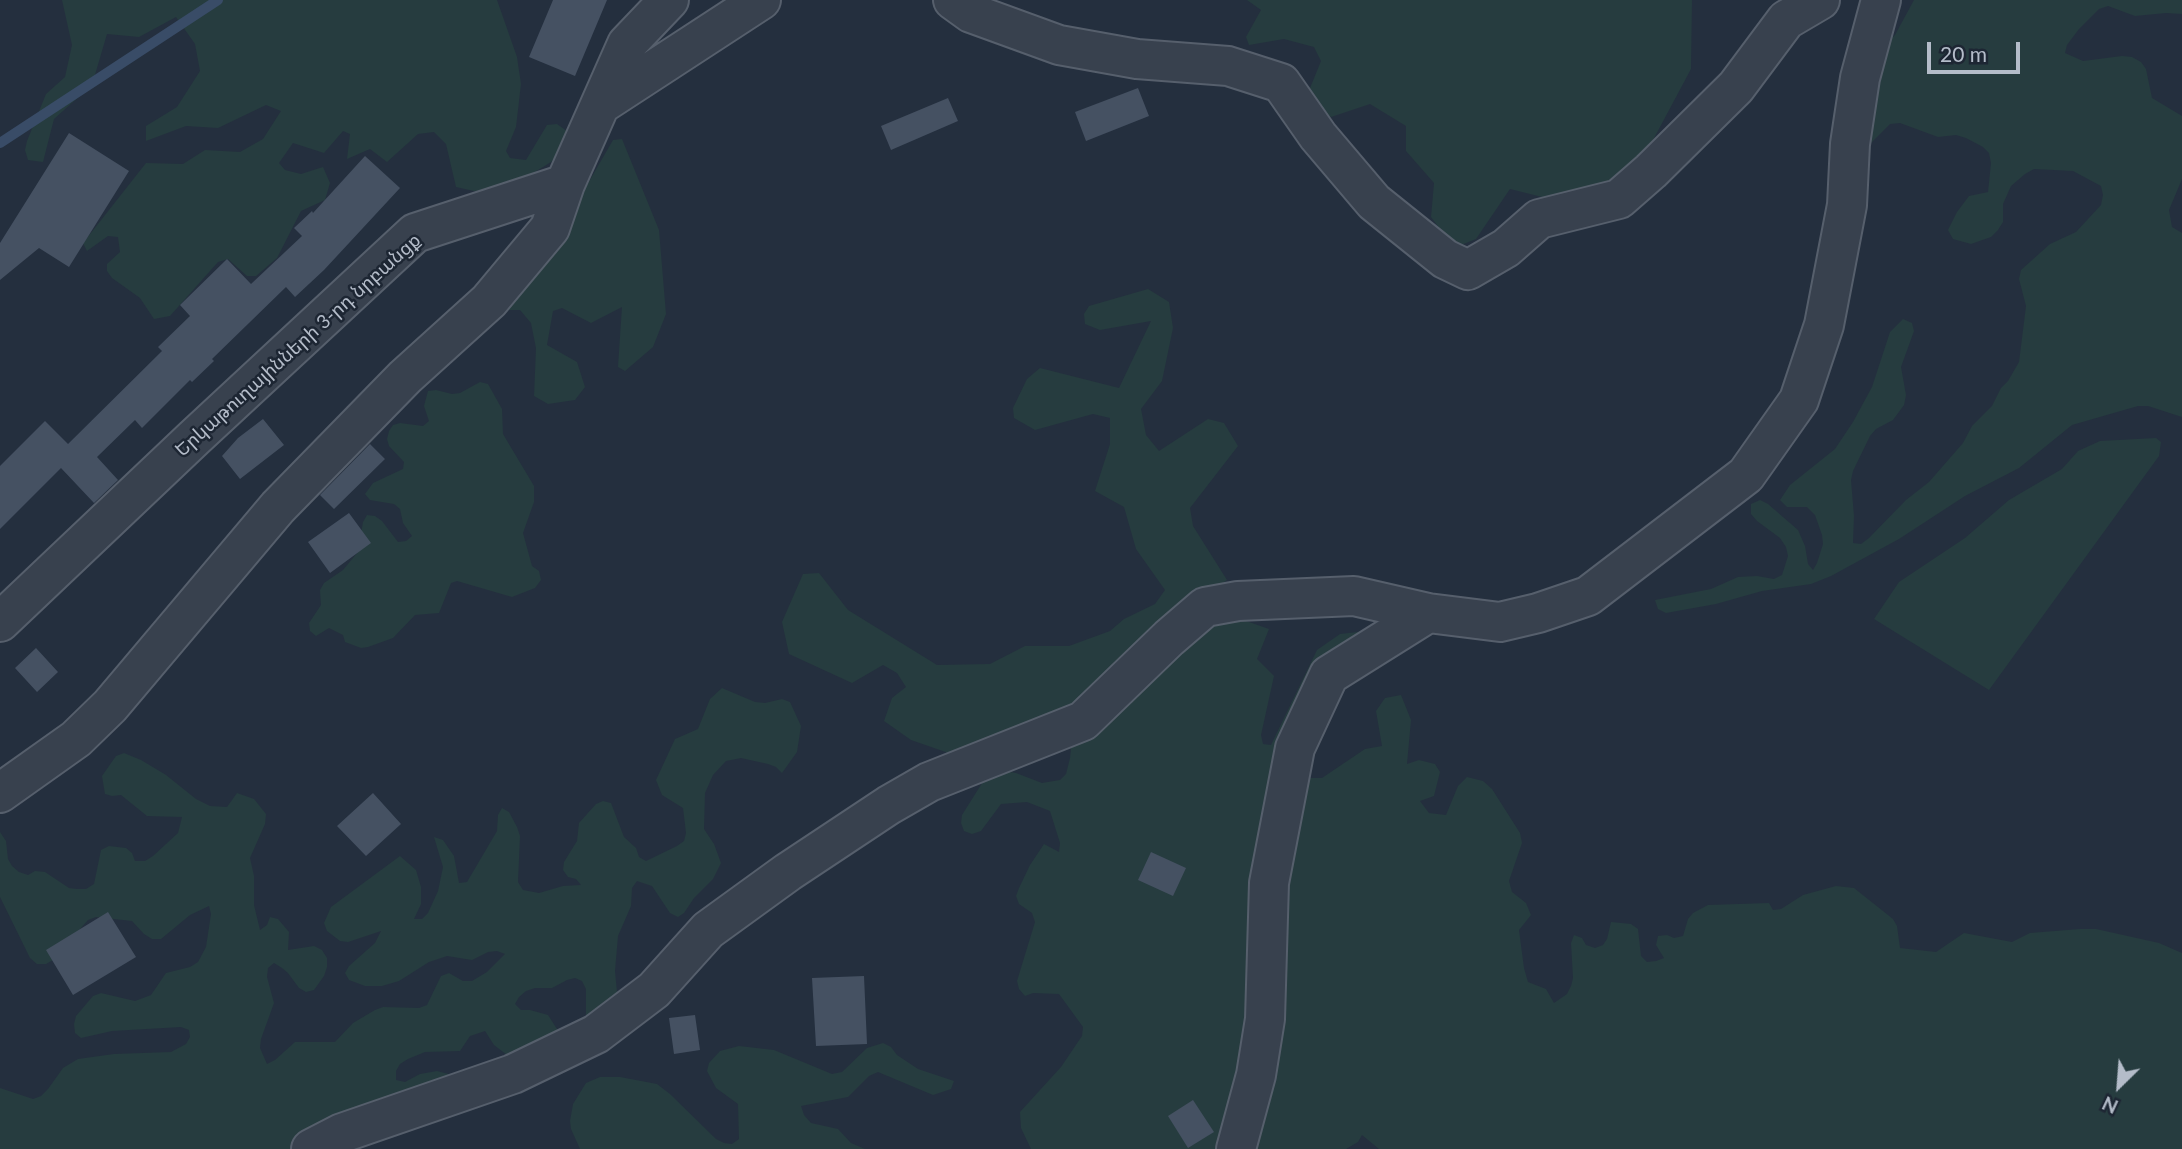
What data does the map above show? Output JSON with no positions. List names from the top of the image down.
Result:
{
  "streets": {
    "street": ["Երկաթուղայինների 3-րդ նրբանցք"]
  },
  "scale_bar": "20 m",
  "north": "bottom left"
}
